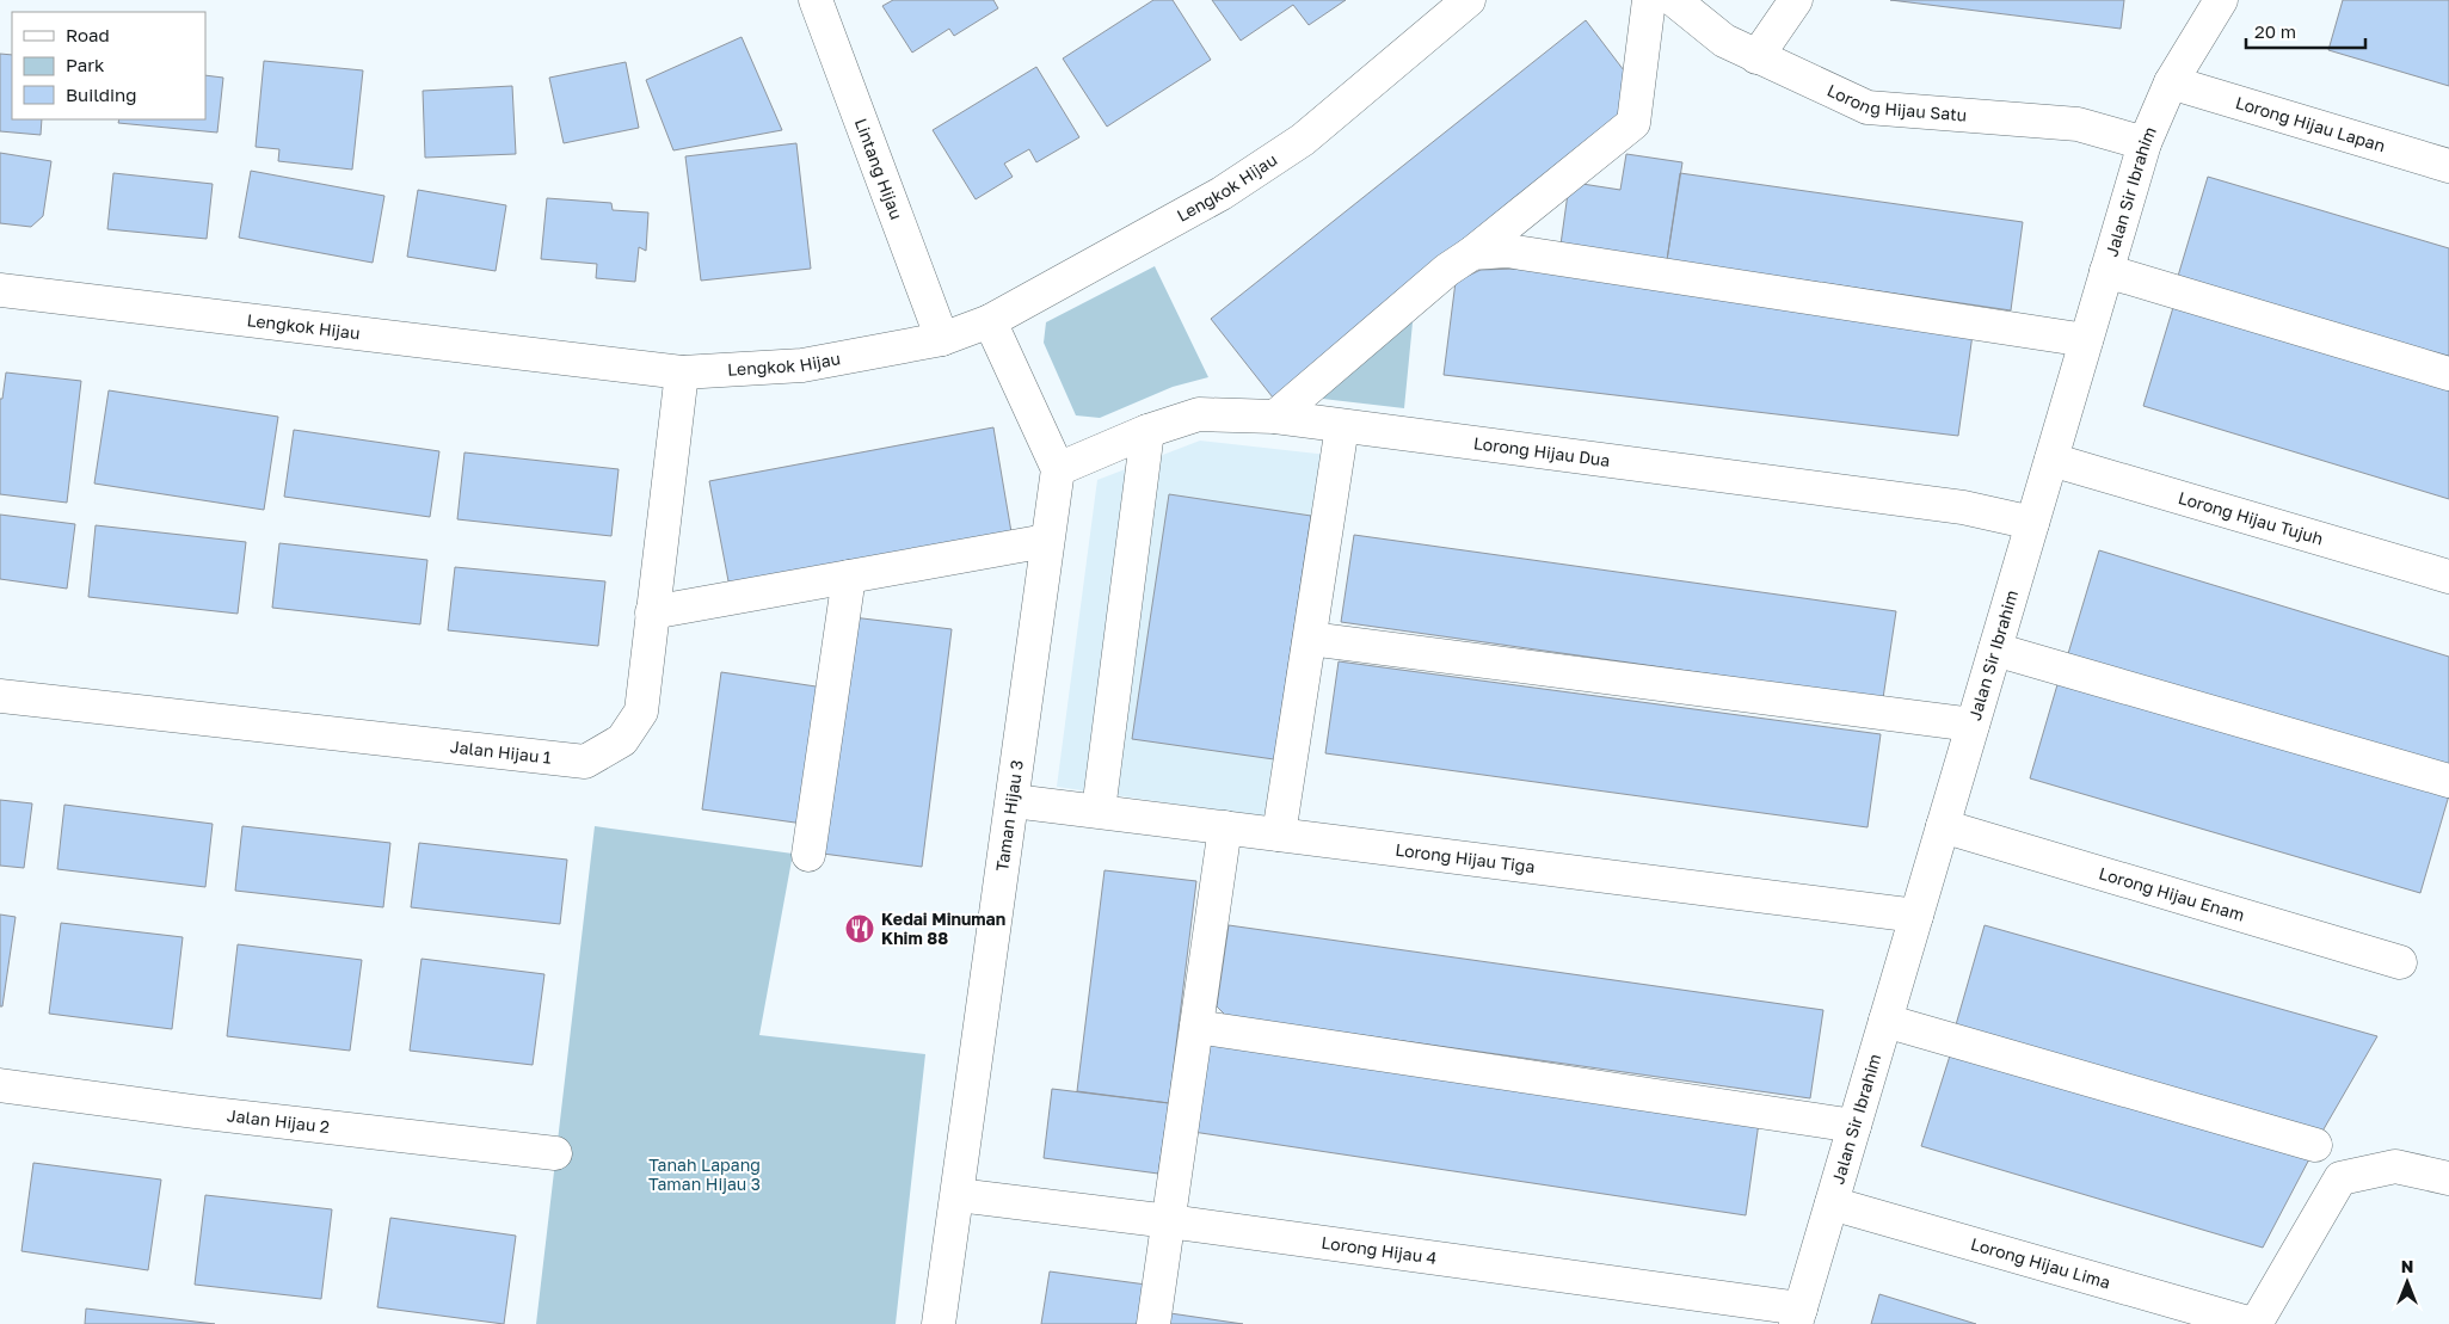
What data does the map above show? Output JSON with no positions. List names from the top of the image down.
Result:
{
  "streets": {
    "street": [
      "Lorong Hijau Satu",
      "Lorong Hijau Lapan",
      "Lintang Hijau",
      "Lengkok Hijau",
      "Jalan Sir Ibrahim",
      "Lorong Hijau Dua",
      "Lorong Hijau Tujuh",
      "Jalan Hijau 1",
      "Taman Hijau 3",
      "Lorong Hijau Tiga",
      "Lorong Hijau Enam",
      "Jalan Hijau 2",
      "Lorong Hijau 4",
      "Lorong Hijau Lima"
    ]
  },
  "crossings": [
    ["Lorong Hijau Satu", "Jalan Sir Ibrahim"],
    ["Lorong Hijau Lapan", "Jalan Sir Ibrahim"],
    ["Lintang Hijau", "Lengkok Hijau"],
    ["Lengkok Hijau", "Jalan Hijau 1"],
    ["Jalan Sir Ibrahim", "Lorong Hijau Dua"],
    ["Jalan Sir Ibrahim", "Lorong Hijau Tujuh"],
    ["Jalan Sir Ibrahim", "Lorong Hijau Tiga"],
    ["Jalan Sir Ibrahim", "Lorong Hijau Enam"],
    ["Jalan Sir Ibrahim", "Lorong Hijau 4"],
    ["Jalan Sir Ibrahim", "Lorong Hijau Lima"],
    ["Lorong Hijau Dua", "Taman Hijau 3"],
    ["Taman Hijau 3", "Lorong Hijau Tiga"],
    ["Taman Hijau 3", "Lorong Hijau 4"]
  ],
  "parks": ["Tanah Lapang Taman Hijau 3"],
  "places": {
    "restaurant": ["Kedai Minuman Khim 88"]
  },
  "legend": ["Road", "Park", "Building"],
  "scale_bar": "20 m",
  "north": "top"
}
